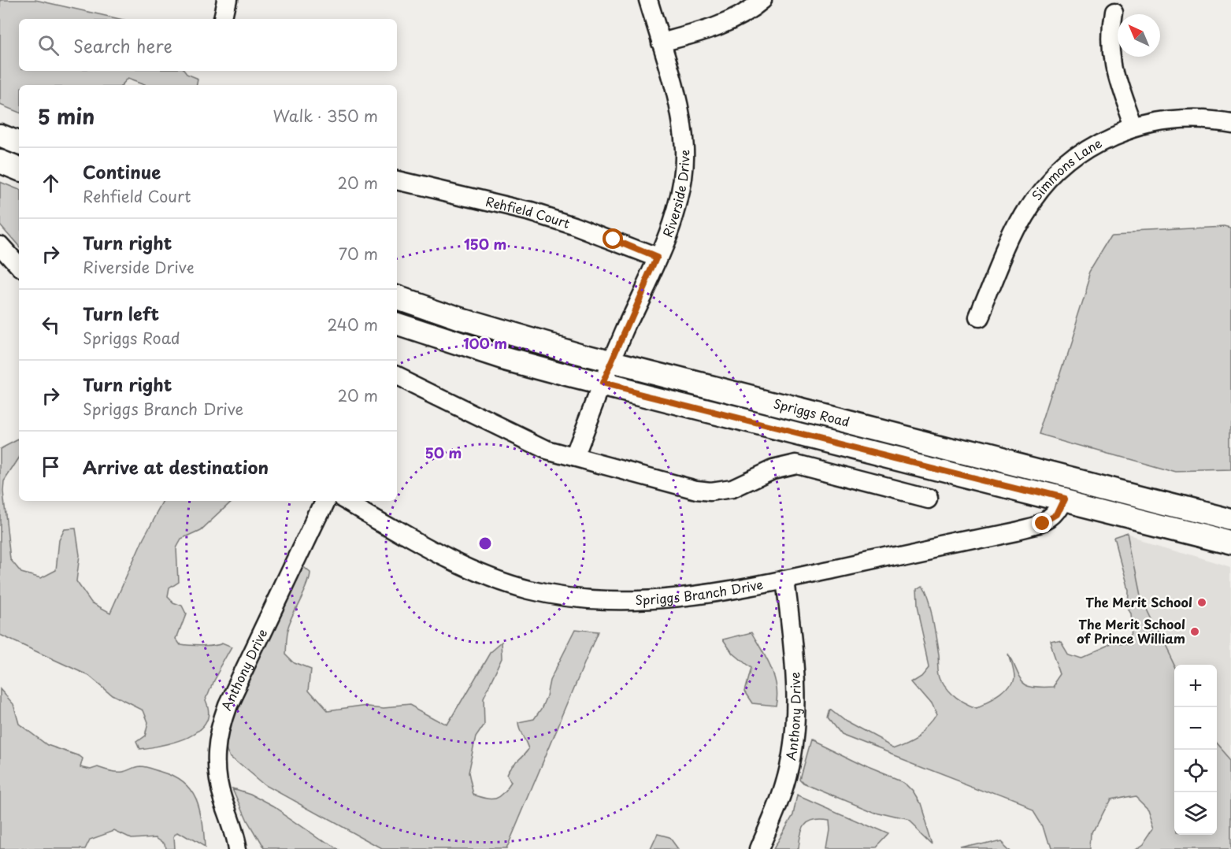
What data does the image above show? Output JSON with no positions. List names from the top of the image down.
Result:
{
  "streets": {
    "main road": ["Spriggs Road"],
    "street": [
      "Simmons Lane",
      "Riverside Drive",
      "Rehfield Court",
      "Spriggs Branch Drive",
      "Anthony Drive"
    ]
  },
  "crossings": [
    ["Riverside Drive", "Rehfield Court"],
    ["Riverside Drive", "Spriggs Road"],
    ["Spriggs Road", "Spriggs Branch Drive"],
    ["Spriggs Branch Drive", "Anthony Drive"]
  ],
  "places": ["The Merit School", "The Merit School of Prince William"],
  "north": "top left",
  "page": {
    "search": "Search here",
    "heading": ["5 min", "Walk · 350 m"],
    "list": [
      ["Continue", "Rehfield Court", "20 m"],
      ["Turn right", "Riverside Drive", "70 m"],
      ["Turn left", "Spriggs Road", "240 m"],
      ["Turn right", "Spriggs Branch Drive", "20 m"],
      "Arrive at destination"
    ],
    "map_buttons": ["+", "−"]
  },
  "rings": ["150 m", "100 m", "50 m"]
}
